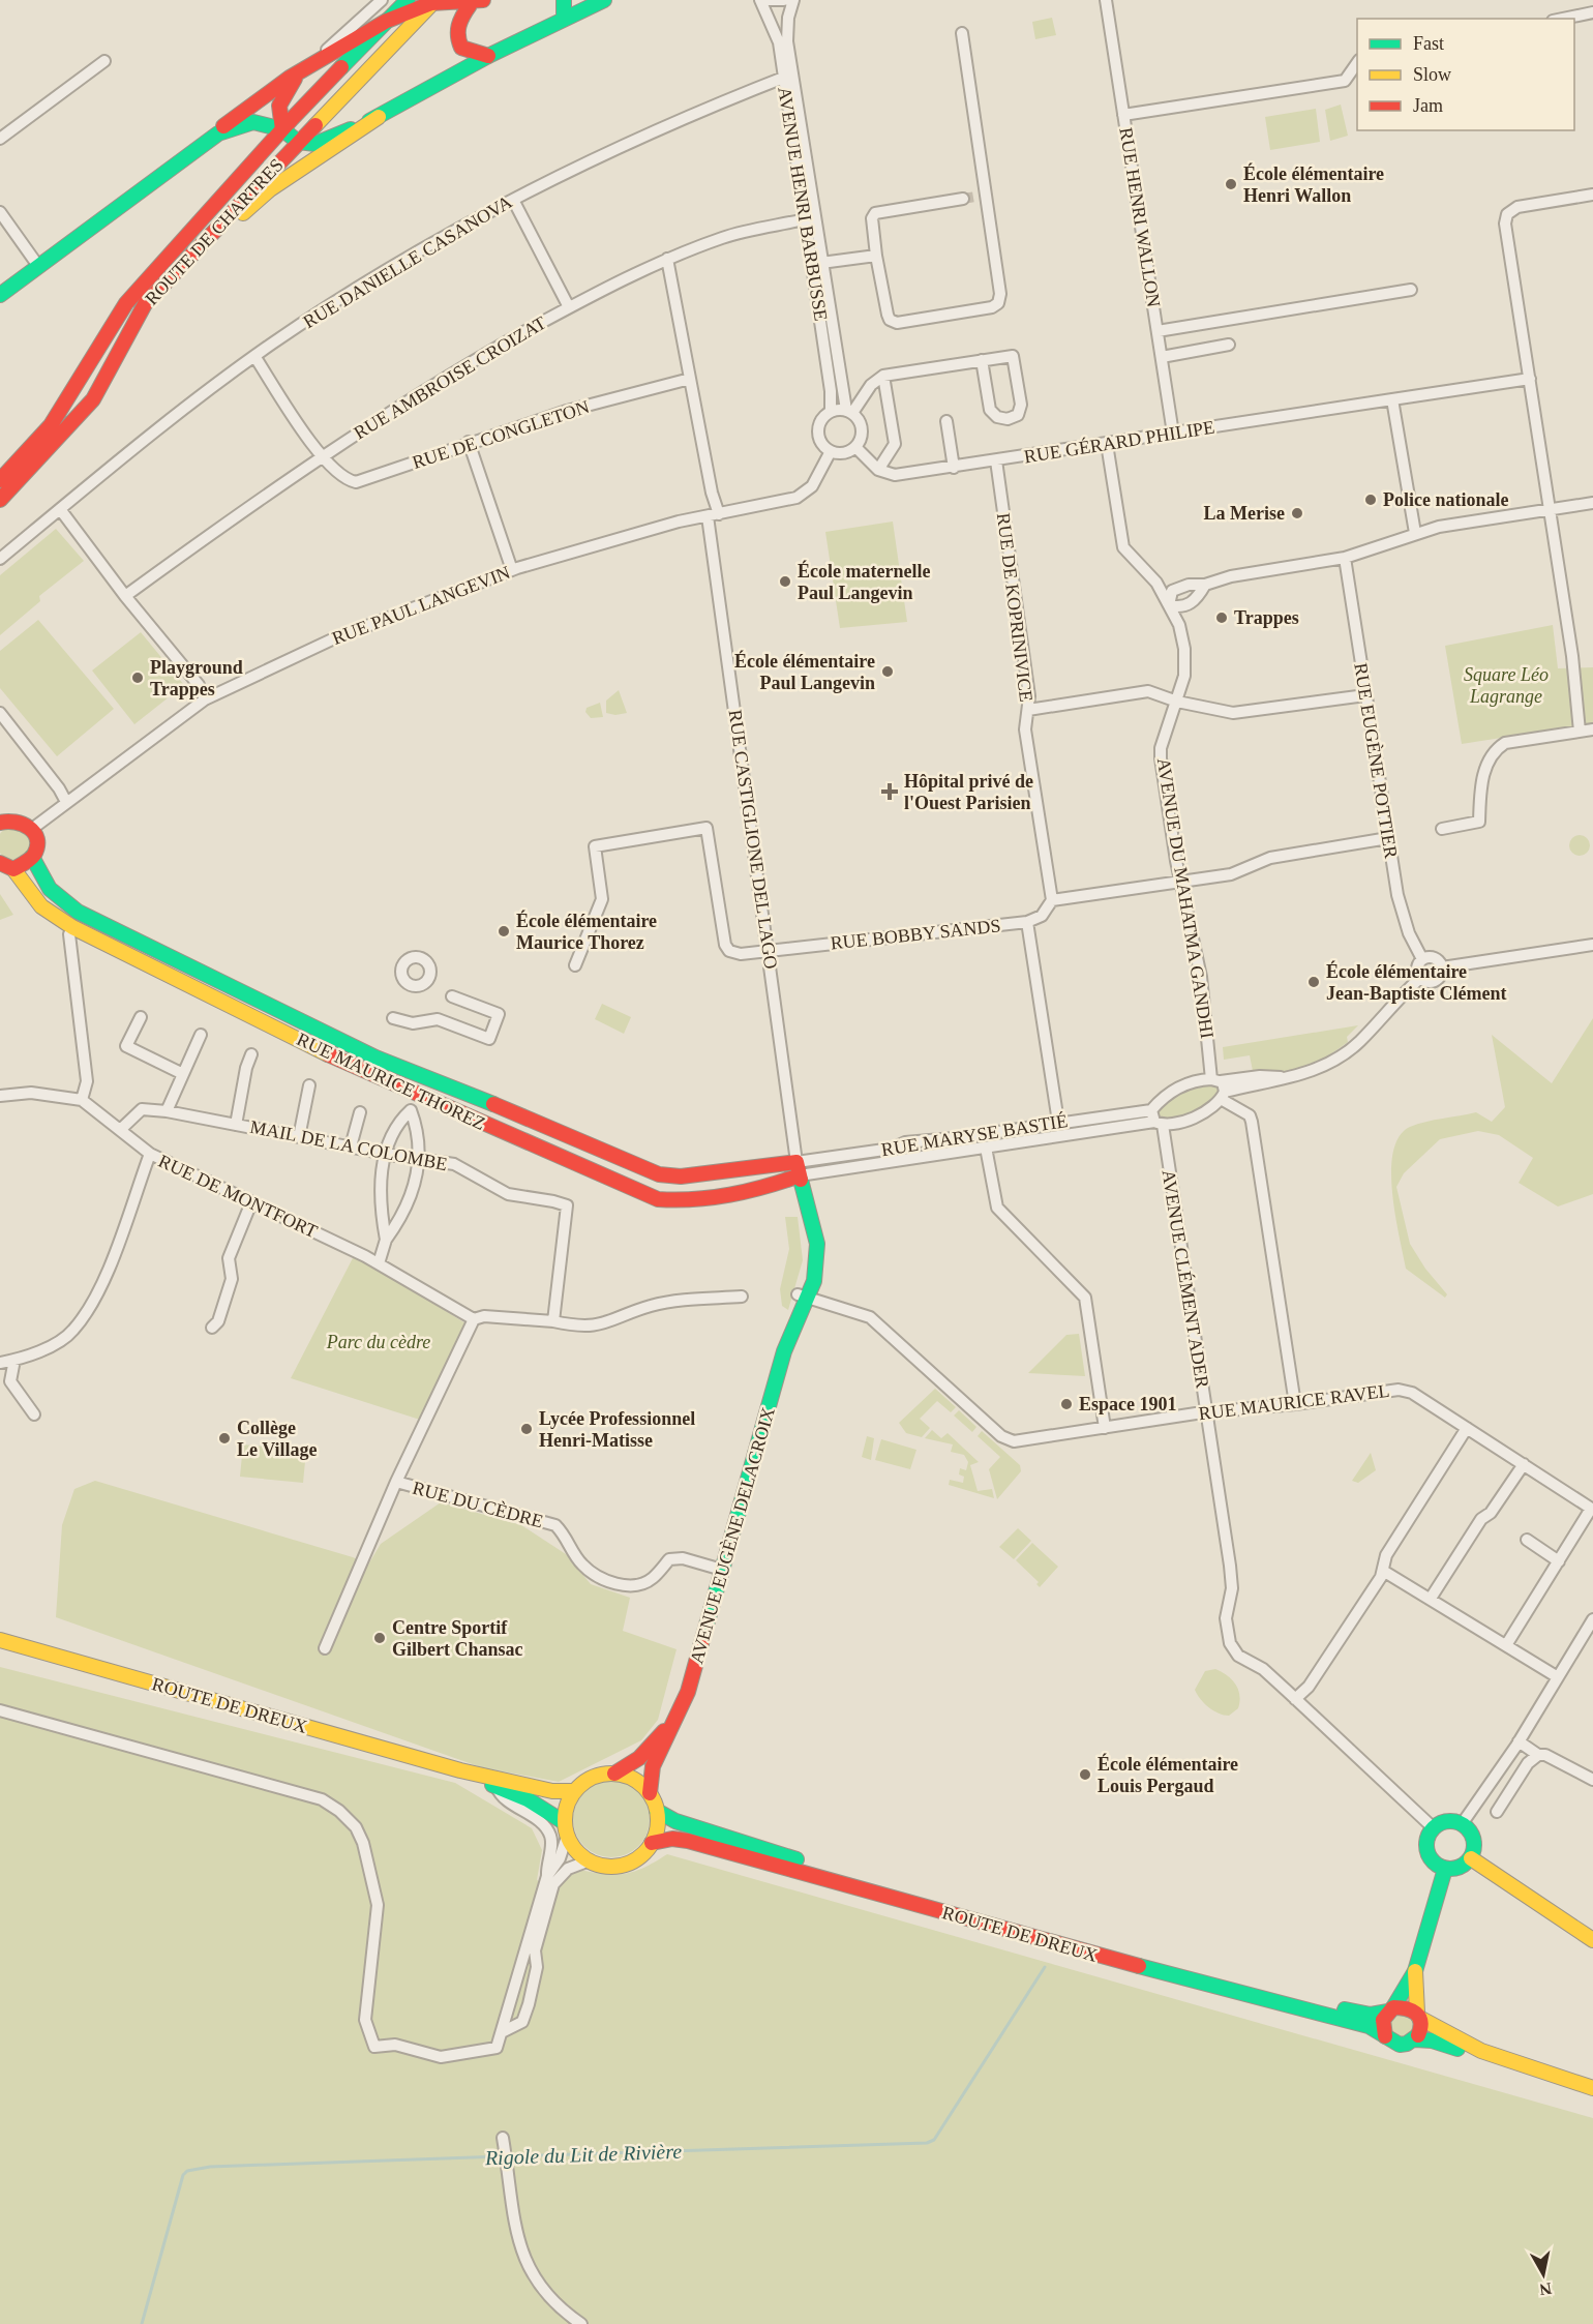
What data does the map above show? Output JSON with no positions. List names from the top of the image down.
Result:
{
  "streets": {
    "main road": [
      "ROUTE DE CHARTRES",
      "RUE MAURICE THOREZ",
      "AVENUE EUGÈNE DELACROIX",
      "ROUTE DE DREUX"
    ],
    "street": [
      "AVENUE HENRI BARBUSSE",
      "RUE HENRI WALLON",
      "RUE DANIELLE CASANOVA",
      "RUE AMBROISE CROIZAT",
      "RUE DE CONGLETON",
      "RUE GÉRARD PHILIPE",
      "RUE PAUL LANGEVIN",
      "RUE DE KOPRINIVICE",
      "RUE EUGÈNE POTTIER",
      "RUE CASTIGLIONE DEL LAGO",
      "AVENUE DU MAHATMA GANDHI",
      "RUE BOBBY SANDS",
      "RUE MARYSE BASTIÉ",
      "MAIL DE LA COLOMBE",
      "RUE DE MONTFORT",
      "AVENUE CLÉMENT ADER",
      "RUE MAURICE RAVEL",
      "RUE DU CÈDRE"
    ]
  },
  "crossings": [
    ["AVENUE HENRI BARBUSSE", "RUE DANIELLE CASANOVA"],
    ["AVENUE HENRI BARBUSSE", "RUE AMBROISE CROIZAT"],
    ["AVENUE HENRI BARBUSSE", "RUE PAUL LANGEVIN"],
    ["RUE HENRI WALLON", "RUE GÉRARD PHILIPE"],
    ["RUE DANIELLE CASANOVA", "RUE DE CONGLETON"],
    ["RUE AMBROISE CROIZAT", "RUE DE CONGLETON"],
    ["RUE AMBROISE CROIZAT", "RUE CASTIGLIONE DEL LAGO"],
    ["RUE DE CONGLETON", "RUE CASTIGLIONE DEL LAGO"],
    ["RUE GÉRARD PHILIPE", "RUE DE KOPRINIVICE"],
    ["RUE GÉRARD PHILIPE", "AVENUE DU MAHATMA GANDHI"],
    ["RUE PAUL LANGEVIN", "RUE CASTIGLIONE DEL LAGO"],
    ["RUE DE KOPRINIVICE", "RUE BOBBY SANDS"],
    ["RUE CASTIGLIONE DEL LAGO", "RUE BOBBY SANDS"],
    ["RUE CASTIGLIONE DEL LAGO", "RUE MAURICE THOREZ"],
    ["RUE CASTIGLIONE DEL LAGO", "RUE MARYSE BASTIÉ"],
    ["RUE CASTIGLIONE DEL LAGO", "AVENUE EUGÈNE DELACROIX"],
    ["RUE MAURICE THOREZ", "RUE MARYSE BASTIÉ"],
    ["RUE MAURICE THOREZ", "AVENUE EUGÈNE DELACROIX"],
    ["RUE MARYSE BASTIÉ", "AVENUE CLÉMENT ADER"],
    ["RUE MARYSE BASTIÉ", "AVENUE EUGÈNE DELACROIX"],
    ["MAIL DE LA COLOMBE", "RUE DE MONTFORT"],
    ["RUE DE MONTFORT", "RUE DU CÈDRE"],
    ["AVENUE CLÉMENT ADER", "RUE MAURICE RAVEL"],
    ["RUE MAURICE RAVEL", "AVENUE EUGÈNE DELACROIX"],
    ["RUE DU CÈDRE", "AVENUE EUGÈNE DELACROIX"],
    ["AVENUE EUGÈNE DELACROIX", "ROUTE DE DREUX"]
  ],
  "water": ["Rigole du Lit de Rivière"],
  "parks": ["Square Léo Lagrange", "Parc du cèdre"],
  "places": {
    "other": [
      "École élémentaire Henri Wallon",
      "Police nationale",
      "La Merise",
      "École maternelle Paul Langevin",
      "Trappes",
      "École élémentaire Paul Langevin",
      "Playground Trappes",
      "École élémentaire Maurice Thorez",
      "École élémentaire Jean-Baptiste Clément",
      "Espace 1901",
      "Lycée Professionnel Henri-Matisse",
      "Collège Le Village",
      "Centre Sportif Gilbert Chansac",
      "École élémentaire Louis Pergaud"
    ],
    "health": ["Hôpital privé de l'Ouest Parisien"]
  },
  "legend": ["Fast", "Slow", "Jam"],
  "north": "bottom"
}
